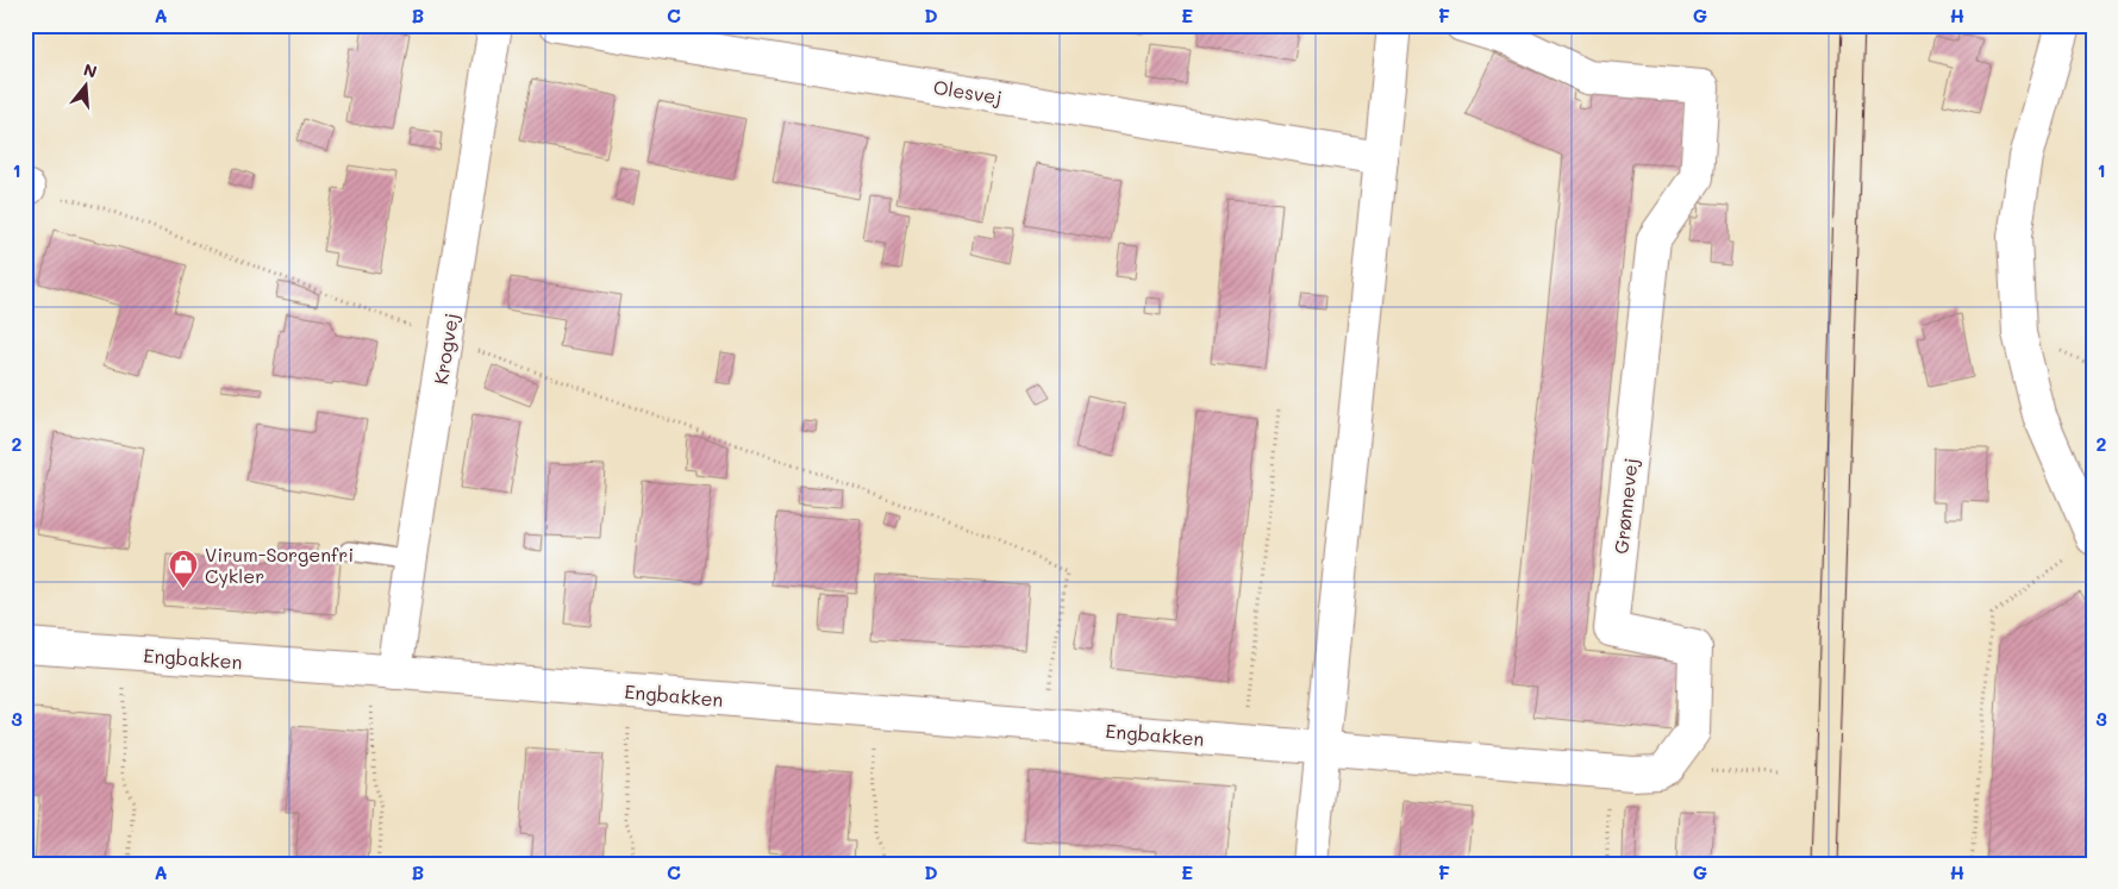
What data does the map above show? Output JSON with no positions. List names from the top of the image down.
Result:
{
  "streets": {
    "street": [
      "Olesvej",
      "Krogvej",
      "Grønnevej",
      "Engbakken"
    ]
  },
  "crossings": [
    ["Krogvej", "Engbakken"],
    ["Grønnevej", "Engbakken"]
  ],
  "places": {
    "shop": ["Virum-Sorgenfri Cykler"]
  },
  "north": "top",
  "grid": {
    "columns": [
      "A",
      "B",
      "C",
      "D",
      "E",
      "F",
      "G",
      "H"
    ],
    "rows": ["1", "2", "3"]
  }
}
